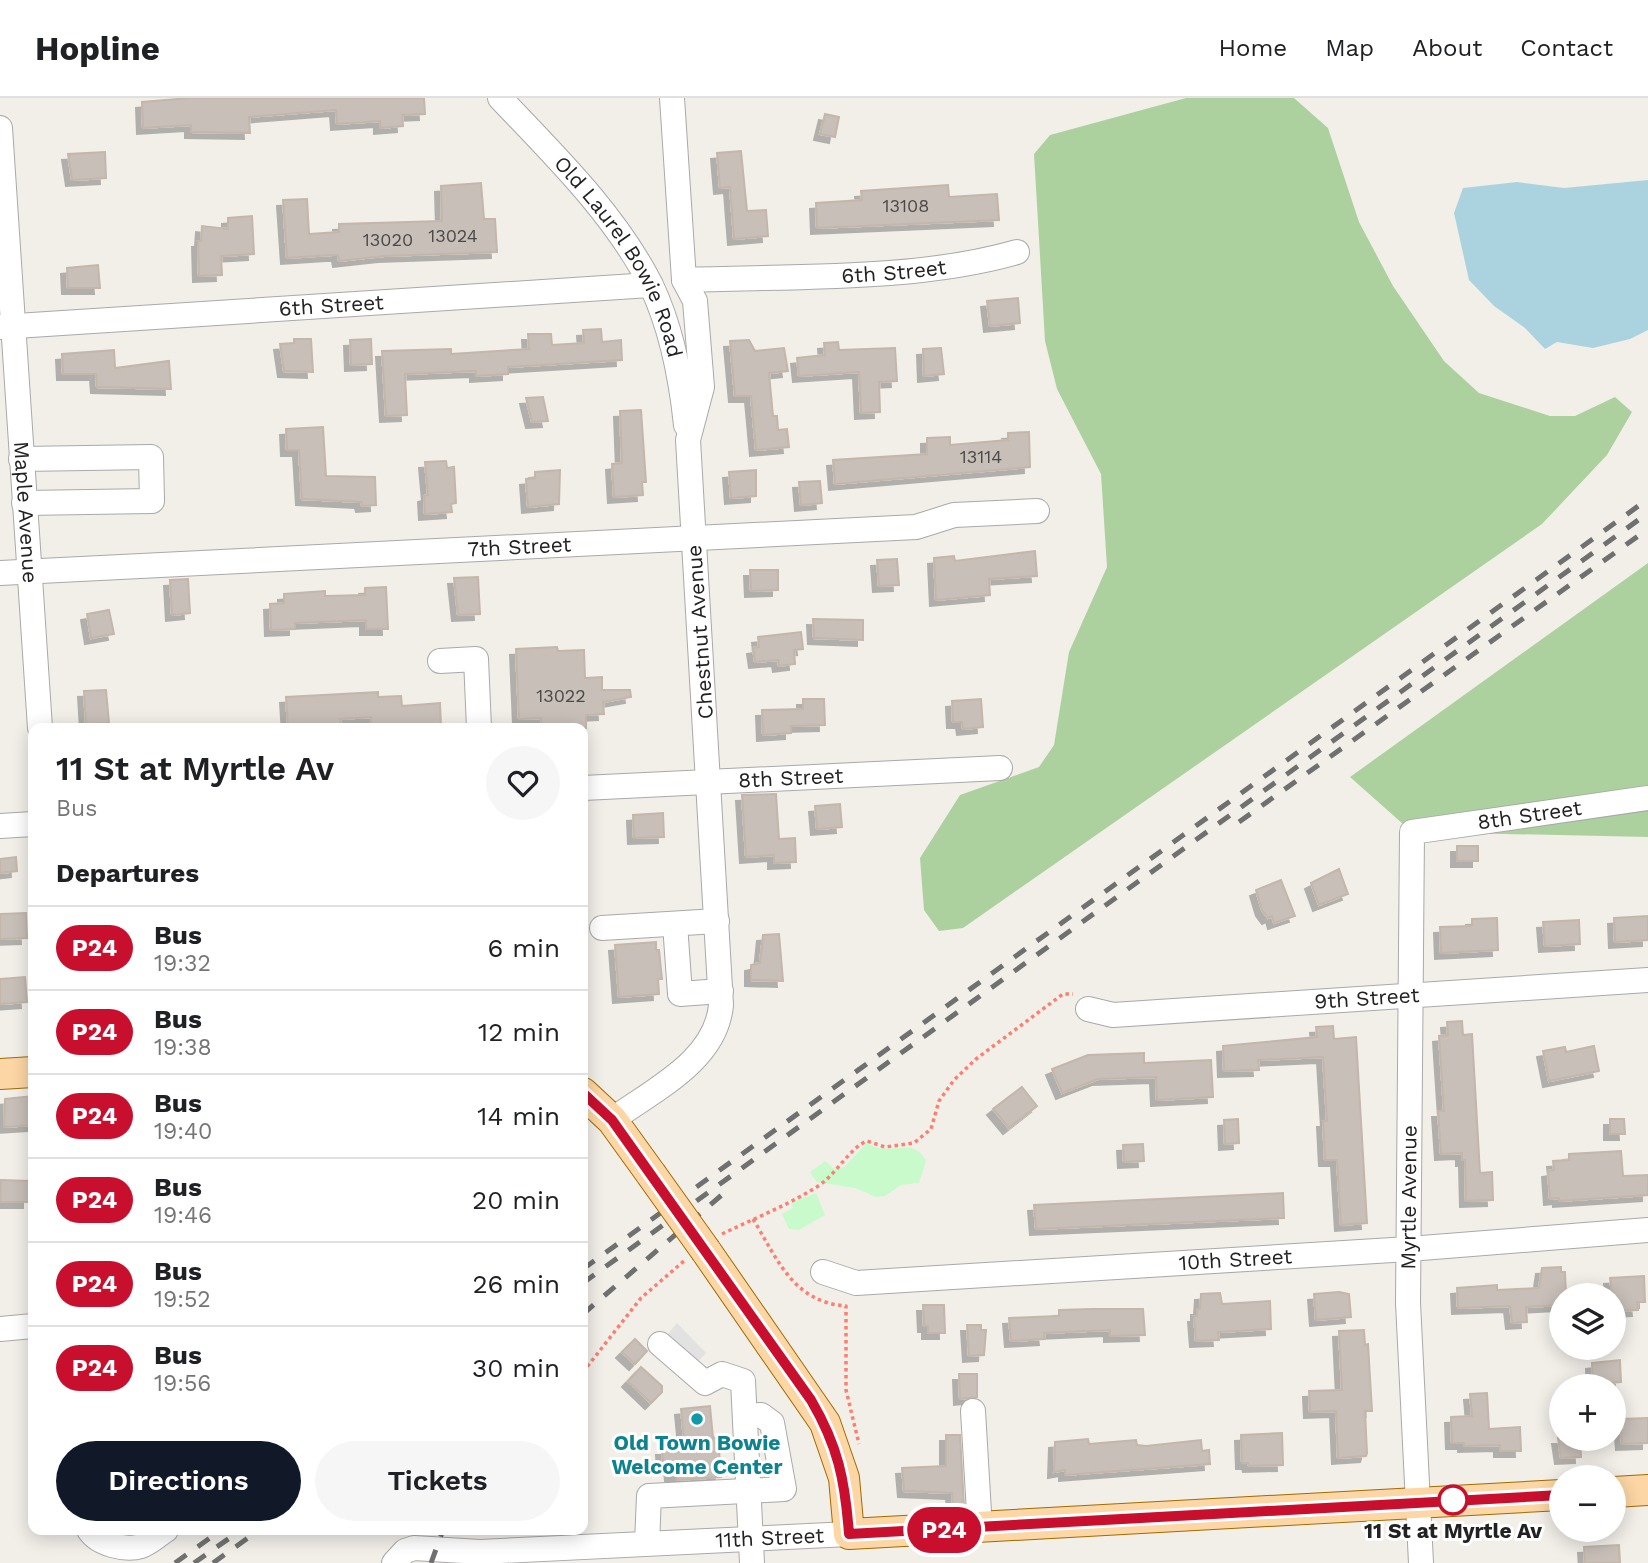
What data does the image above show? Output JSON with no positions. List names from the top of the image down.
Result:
{
  "streets": {
    "main road": ["11th Street"],
    "street": [
      "Old Laurel Bowie Road",
      "6th Street",
      "Maple Avenue",
      "7th Street",
      "Chestnut Avenue",
      "8th Street",
      "9th Street",
      "Myrtle Avenue",
      "10th Street"
    ]
  },
  "crossings": [
    ["Old Laurel Bowie Road", "6th Street"],
    ["Old Laurel Bowie Road", "Chestnut Avenue"],
    ["6th Street", "Maple Avenue"],
    ["6th Street", "Chestnut Avenue"],
    ["Maple Avenue", "7th Street"],
    ["7th Street", "Chestnut Avenue"],
    ["Chestnut Avenue", "8th Street"],
    ["8th Street", "Myrtle Avenue"],
    ["9th Street", "Myrtle Avenue"],
    ["Myrtle Avenue", "10th Street"],
    ["Myrtle Avenue", "11th Street"]
  ],
  "places": ["Old Town Bowie Welcome Center", "11 St at Myrtle Av"],
  "lines": ["bus line P24"],
  "house_numbers": [
    "13108",
    "13024",
    "13020",
    "13114",
    "13022"
  ],
  "page": {
    "header": "Hopline",
    "nav": [
      "Home",
      "Map",
      "About",
      "Contact"
    ],
    "on_map": "P24",
    "heading": [
      ["11 St at Myrtle Av", "Bus"],
      "Departures"
    ],
    "list": [
      {
        "mark": "P24",
        "name": "Bus",
        "note": "19:32",
        "value": "6 min"
      },
      {
        "mark": "P24",
        "name": "Bus",
        "note": "19:38",
        "value": "12 min"
      },
      {
        "mark": "P24",
        "name": "Bus",
        "note": "19:40",
        "value": "14 min"
      },
      {
        "mark": "P24",
        "name": "Bus",
        "note": "19:46",
        "value": "20 min"
      },
      {
        "mark": "P24",
        "name": "Bus",
        "note": "19:52",
        "value": "26 min"
      },
      {
        "mark": "P24",
        "name": "Bus",
        "note": "19:56",
        "value": "30 min"
      }
    ],
    "map_buttons": ["+", "−"],
    "buttons": ["Directions", "Tickets"]
  }
}
